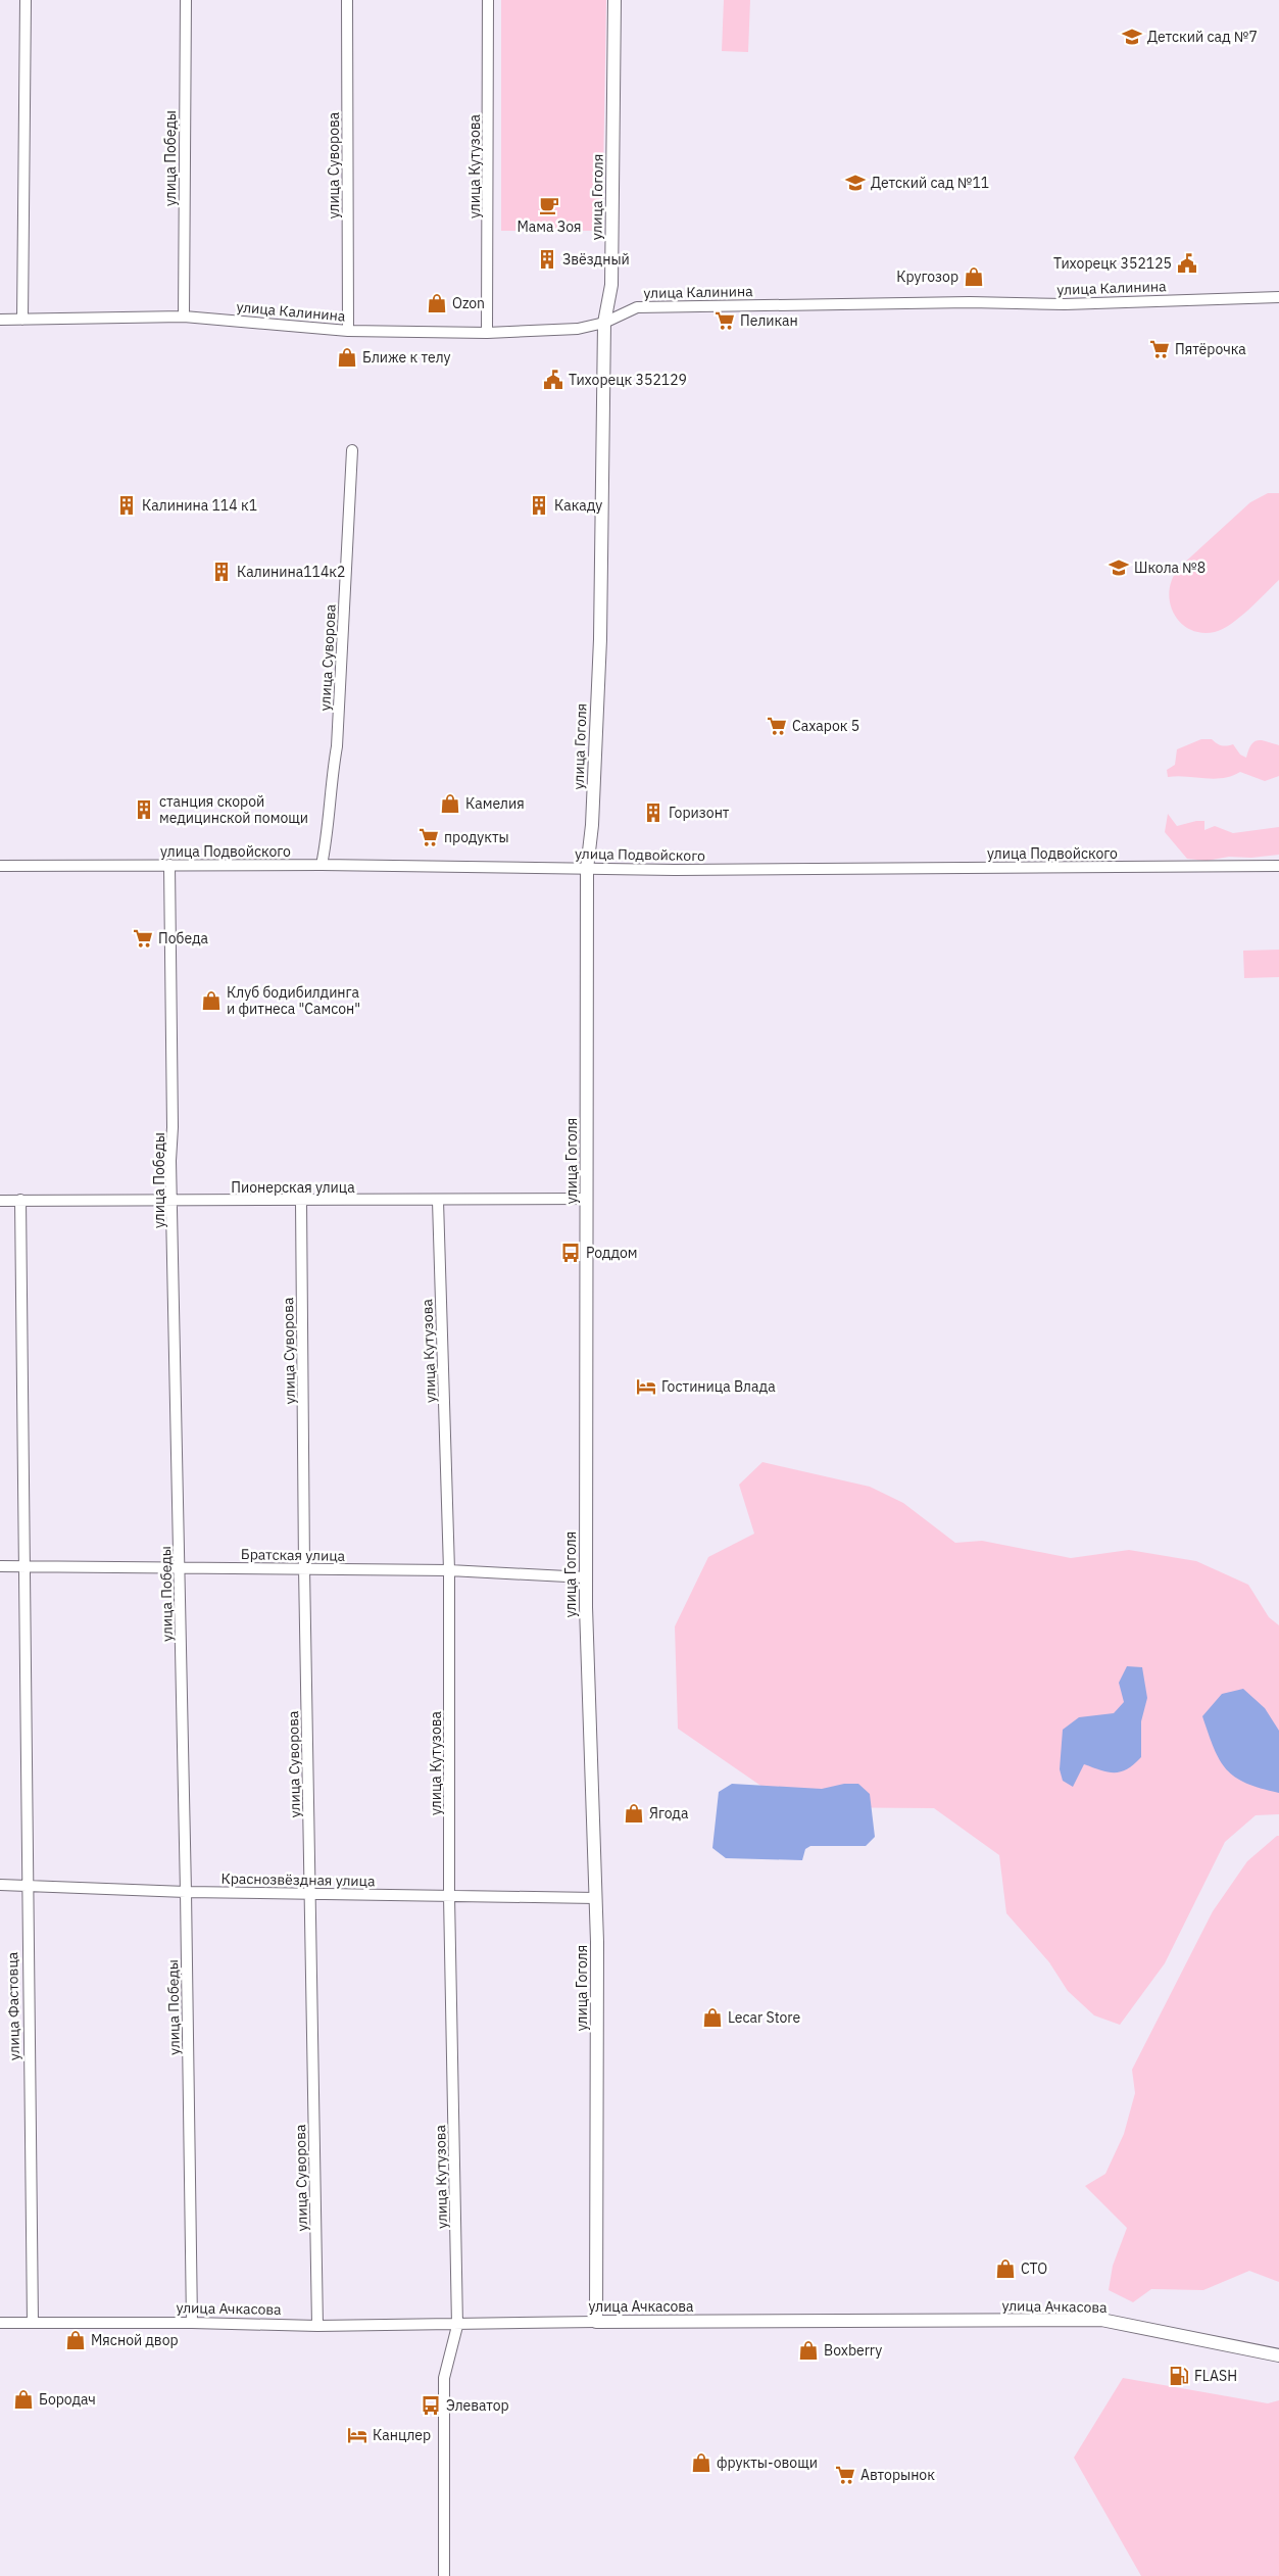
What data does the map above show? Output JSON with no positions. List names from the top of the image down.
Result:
{
  "streets": {
    "main road": ["улица Гоголя", "улица Ачкасова"],
    "street": [
      "улица Победы",
      "улица Суворова",
      "улица Кутузова",
      "улица Калинина",
      "улица Подвойского",
      "Пионерская улица",
      "Братская улица",
      "Краснозвёздная улица",
      "улица Фастовца"
    ]
  },
  "crossings": [
    ["улица Победы", "улица Калинина"],
    ["улица Победы", "улица Подвойского"],
    ["улица Победы", "Пионерская улица"],
    ["улица Победы", "Братская улица"],
    ["улица Победы", "Краснозвёздная улица"],
    ["улица Победы", "улица Ачкасова"],
    ["улица Суворова", "улица Калинина"],
    ["улица Суворова", "улица Подвойского"],
    ["улица Суворова", "Пионерская улица"],
    ["улица Суворова", "Братская улица"],
    ["улица Суворова", "Краснозвёздная улица"],
    ["улица Суворова", "улица Ачкасова"],
    ["улица Кутузова", "улица Калинина"],
    ["улица Кутузова", "Пионерская улица"],
    ["улица Кутузова", "Братская улица"],
    ["улица Кутузова", "Краснозвёздная улица"],
    ["улица Кутузова", "улица Ачкасова"],
    ["улица Гоголя", "улица Калинина"],
    ["улица Гоголя", "улица Подвойского"],
    ["улица Гоголя", "Пионерская улица"],
    ["улица Гоголя", "Братская улица"],
    ["улица Гоголя", "Краснозвёздная улица"],
    ["улица Гоголя", "улица Ачкасова"],
    ["Пионерская улица", "улица Фастовца"],
    ["Братская улица", "улица Фастовца"],
    ["Краснозвёздная улица", "улица Фастовца"],
    ["улица Фастовца", "улица Ачкасова"]
  ],
  "places": {
    "school or university": ["Детский сад №7", "Детский сад №11", "Школа №8"],
    "cafe": ["Мама Зоя"],
    "building": [
      "Звёздный",
      "Калинина 114 к1",
      "Какаду",
      "Калинина114к2",
      "станция скорой медицинской помощи",
      "Горизонт"
    ],
    "public building": ["Тихорецк 352125", "Тихорецк 352129"],
    "shop": [
      "Кругозор",
      "Ozon",
      "Ближе к телу",
      "Камелия",
      "Клуб бодибилдинга и фитнеса \"Самсон\"",
      "Ягода",
      "Lecar Store",
      "СТО",
      "Мясной двор",
      "Boxberry",
      "Бородач",
      "фрукты-овощи"
    ],
    "supermarket": [
      "Пеликан",
      "Пятёрочка",
      "Сахарок 5",
      "продукты",
      "Победа",
      "Авторынок"
    ],
    "bus stop": ["Роддом", "Элеватор"],
    "hotel": ["Гостиница Влада", "Канцлер"],
    "fuel station": ["FLASH"]
  }
}
